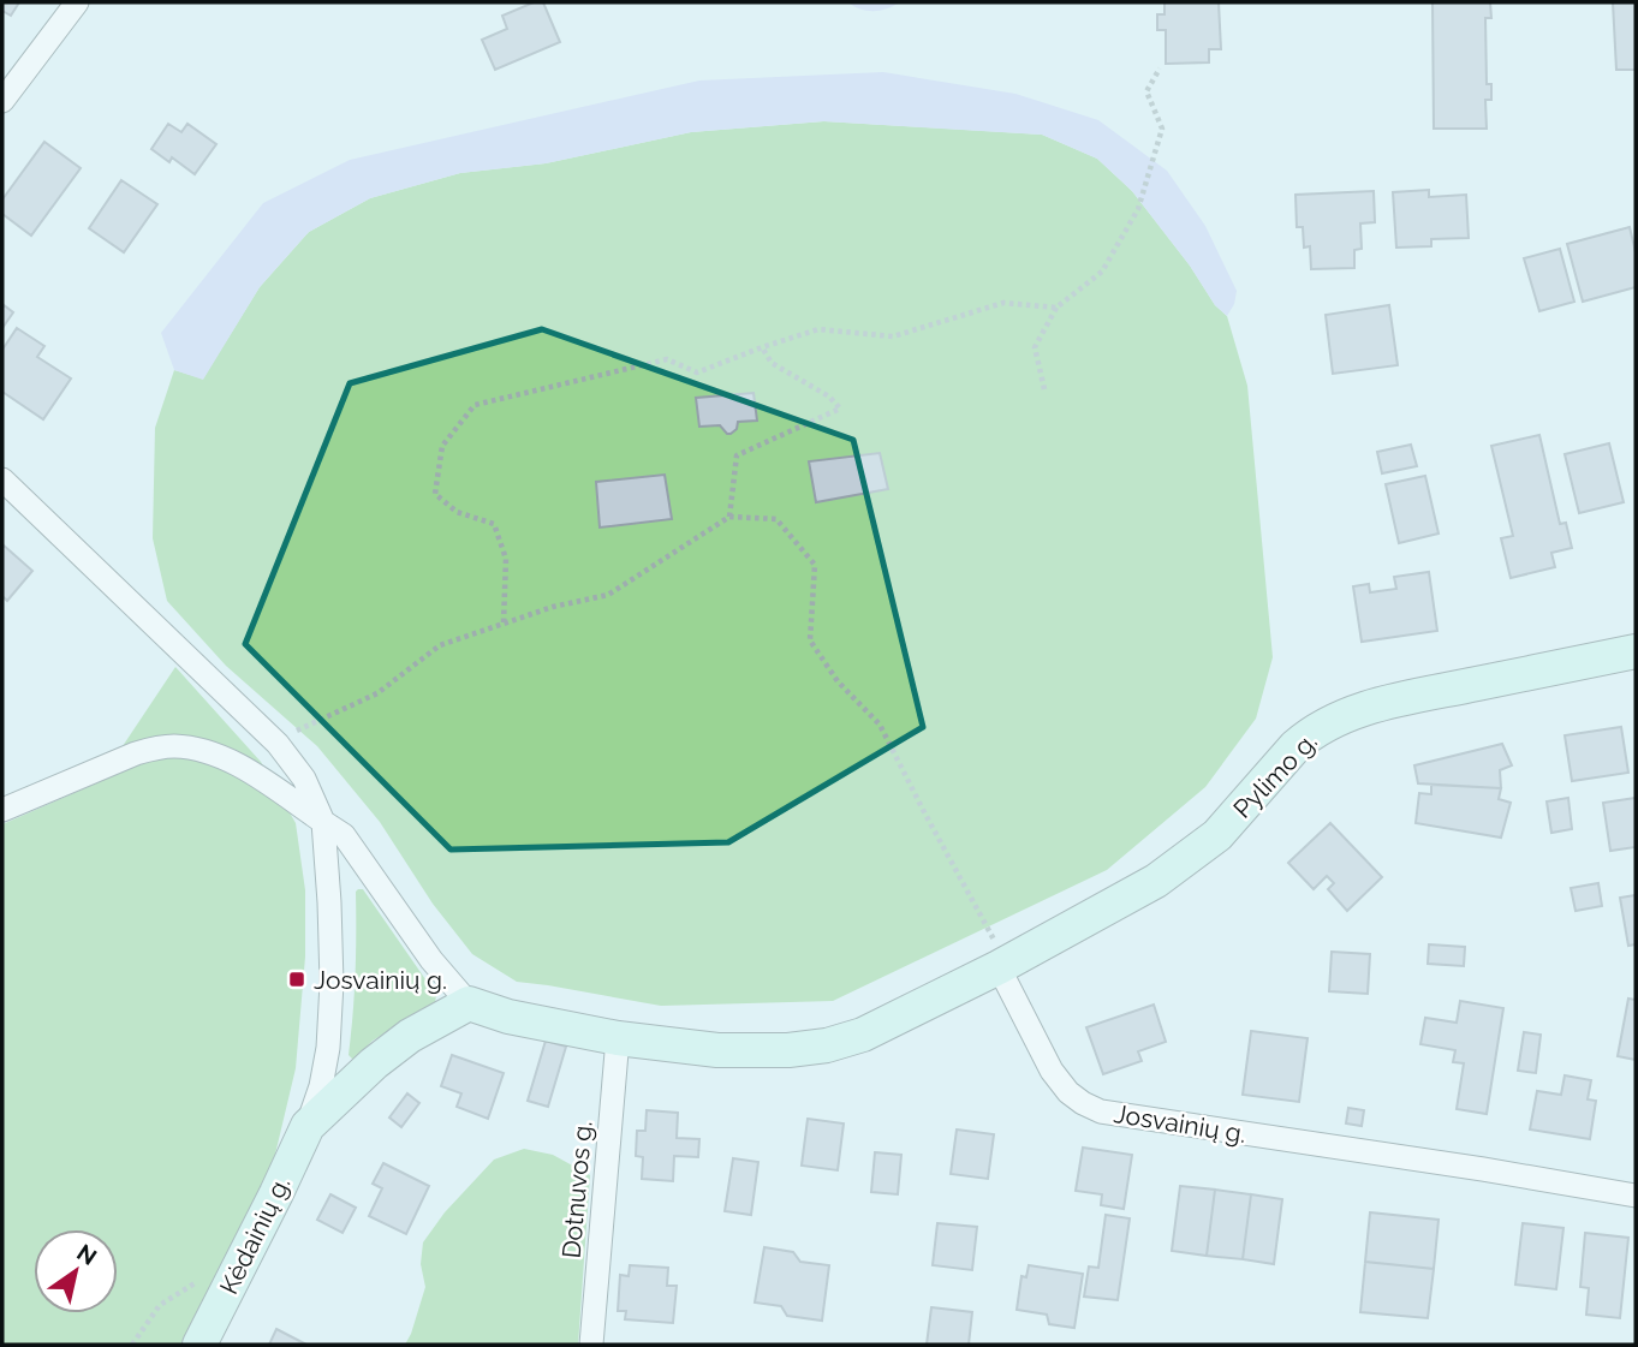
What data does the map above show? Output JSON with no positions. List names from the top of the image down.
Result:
{
  "streets": {
    "main road": ["Pylimo g.", "Kėdainių g."],
    "street": ["Josvainių g.", "Dotnuvos g."]
  },
  "crossings": [
    ["Pylimo g.", "Josvainių g."]
  ],
  "places": {
    "transit": ["Josvainių g."]
  },
  "north": "top right"
}
